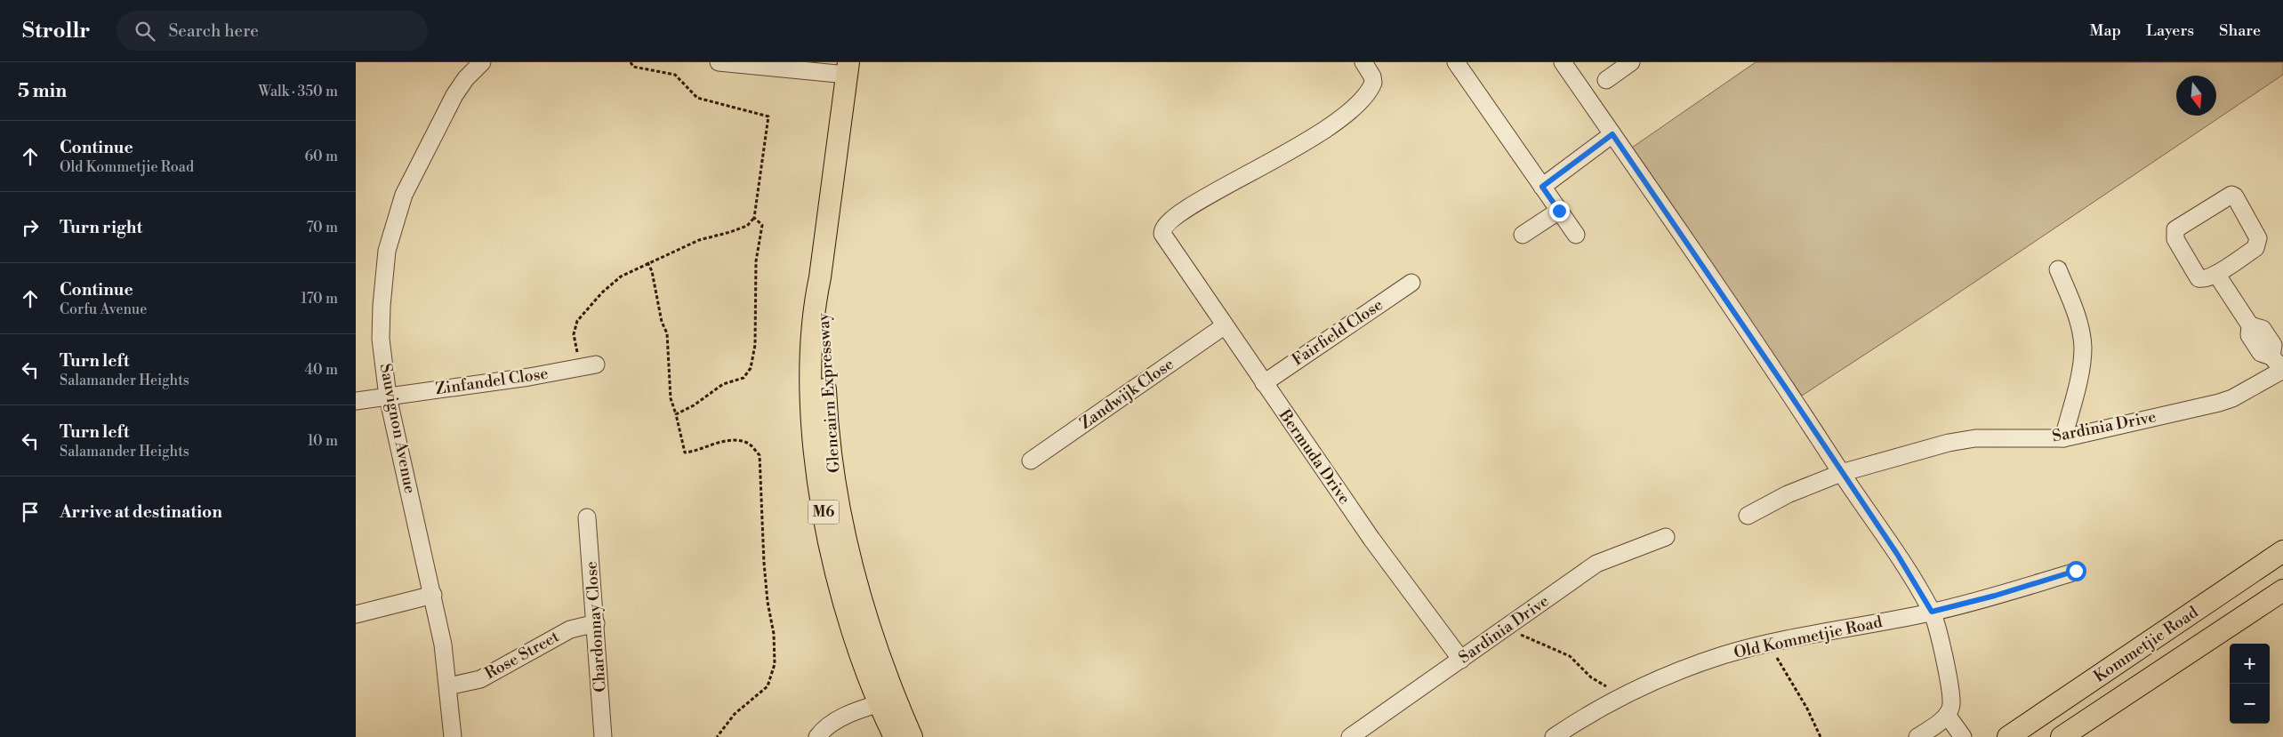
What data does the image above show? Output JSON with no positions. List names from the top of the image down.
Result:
{
  "streets": {
    "main road": ["Glencairn Expressway", "M6", "Kommetjie Road"],
    "street": [
      "Fairfield Close",
      "Zinfandel Close",
      "Zandwijk Close",
      "Sardinia Drive",
      "Sauvignon Avenue",
      "Bermuda Drive",
      "Chardonnay Close",
      "Old Kommetjie Road",
      "Rose Street"
    ]
  },
  "crossings": [
    ["Fairfield Close", "Bermuda Drive"],
    ["Zinfandel Close", "Sauvignon Avenue"],
    ["Zandwijk Close", "Bermuda Drive"],
    ["Sardinia Drive", "Bermuda Drive"],
    ["Sauvignon Avenue", "Rose Street"],
    ["Chardonnay Close", "Rose Street"]
  ],
  "north": "bottom",
  "page": {
    "header": "Strollr",
    "search": "Search here",
    "nav": ["Map", "Layers", "Share"],
    "heading": ["5 min", "Walk · 350 m"],
    "list": [
      ["Continue", "Old Kommetjie Road", "60 m"],
      ["Turn right", "70 m"],
      ["Continue", "Corfu Avenue", "170 m"],
      ["Turn left", "Salamander Heights", "40 m"],
      ["Turn left", "Salamander Heights", "10 m"],
      "Arrive at destination"
    ],
    "map_buttons": ["+", "−"]
  }
}
